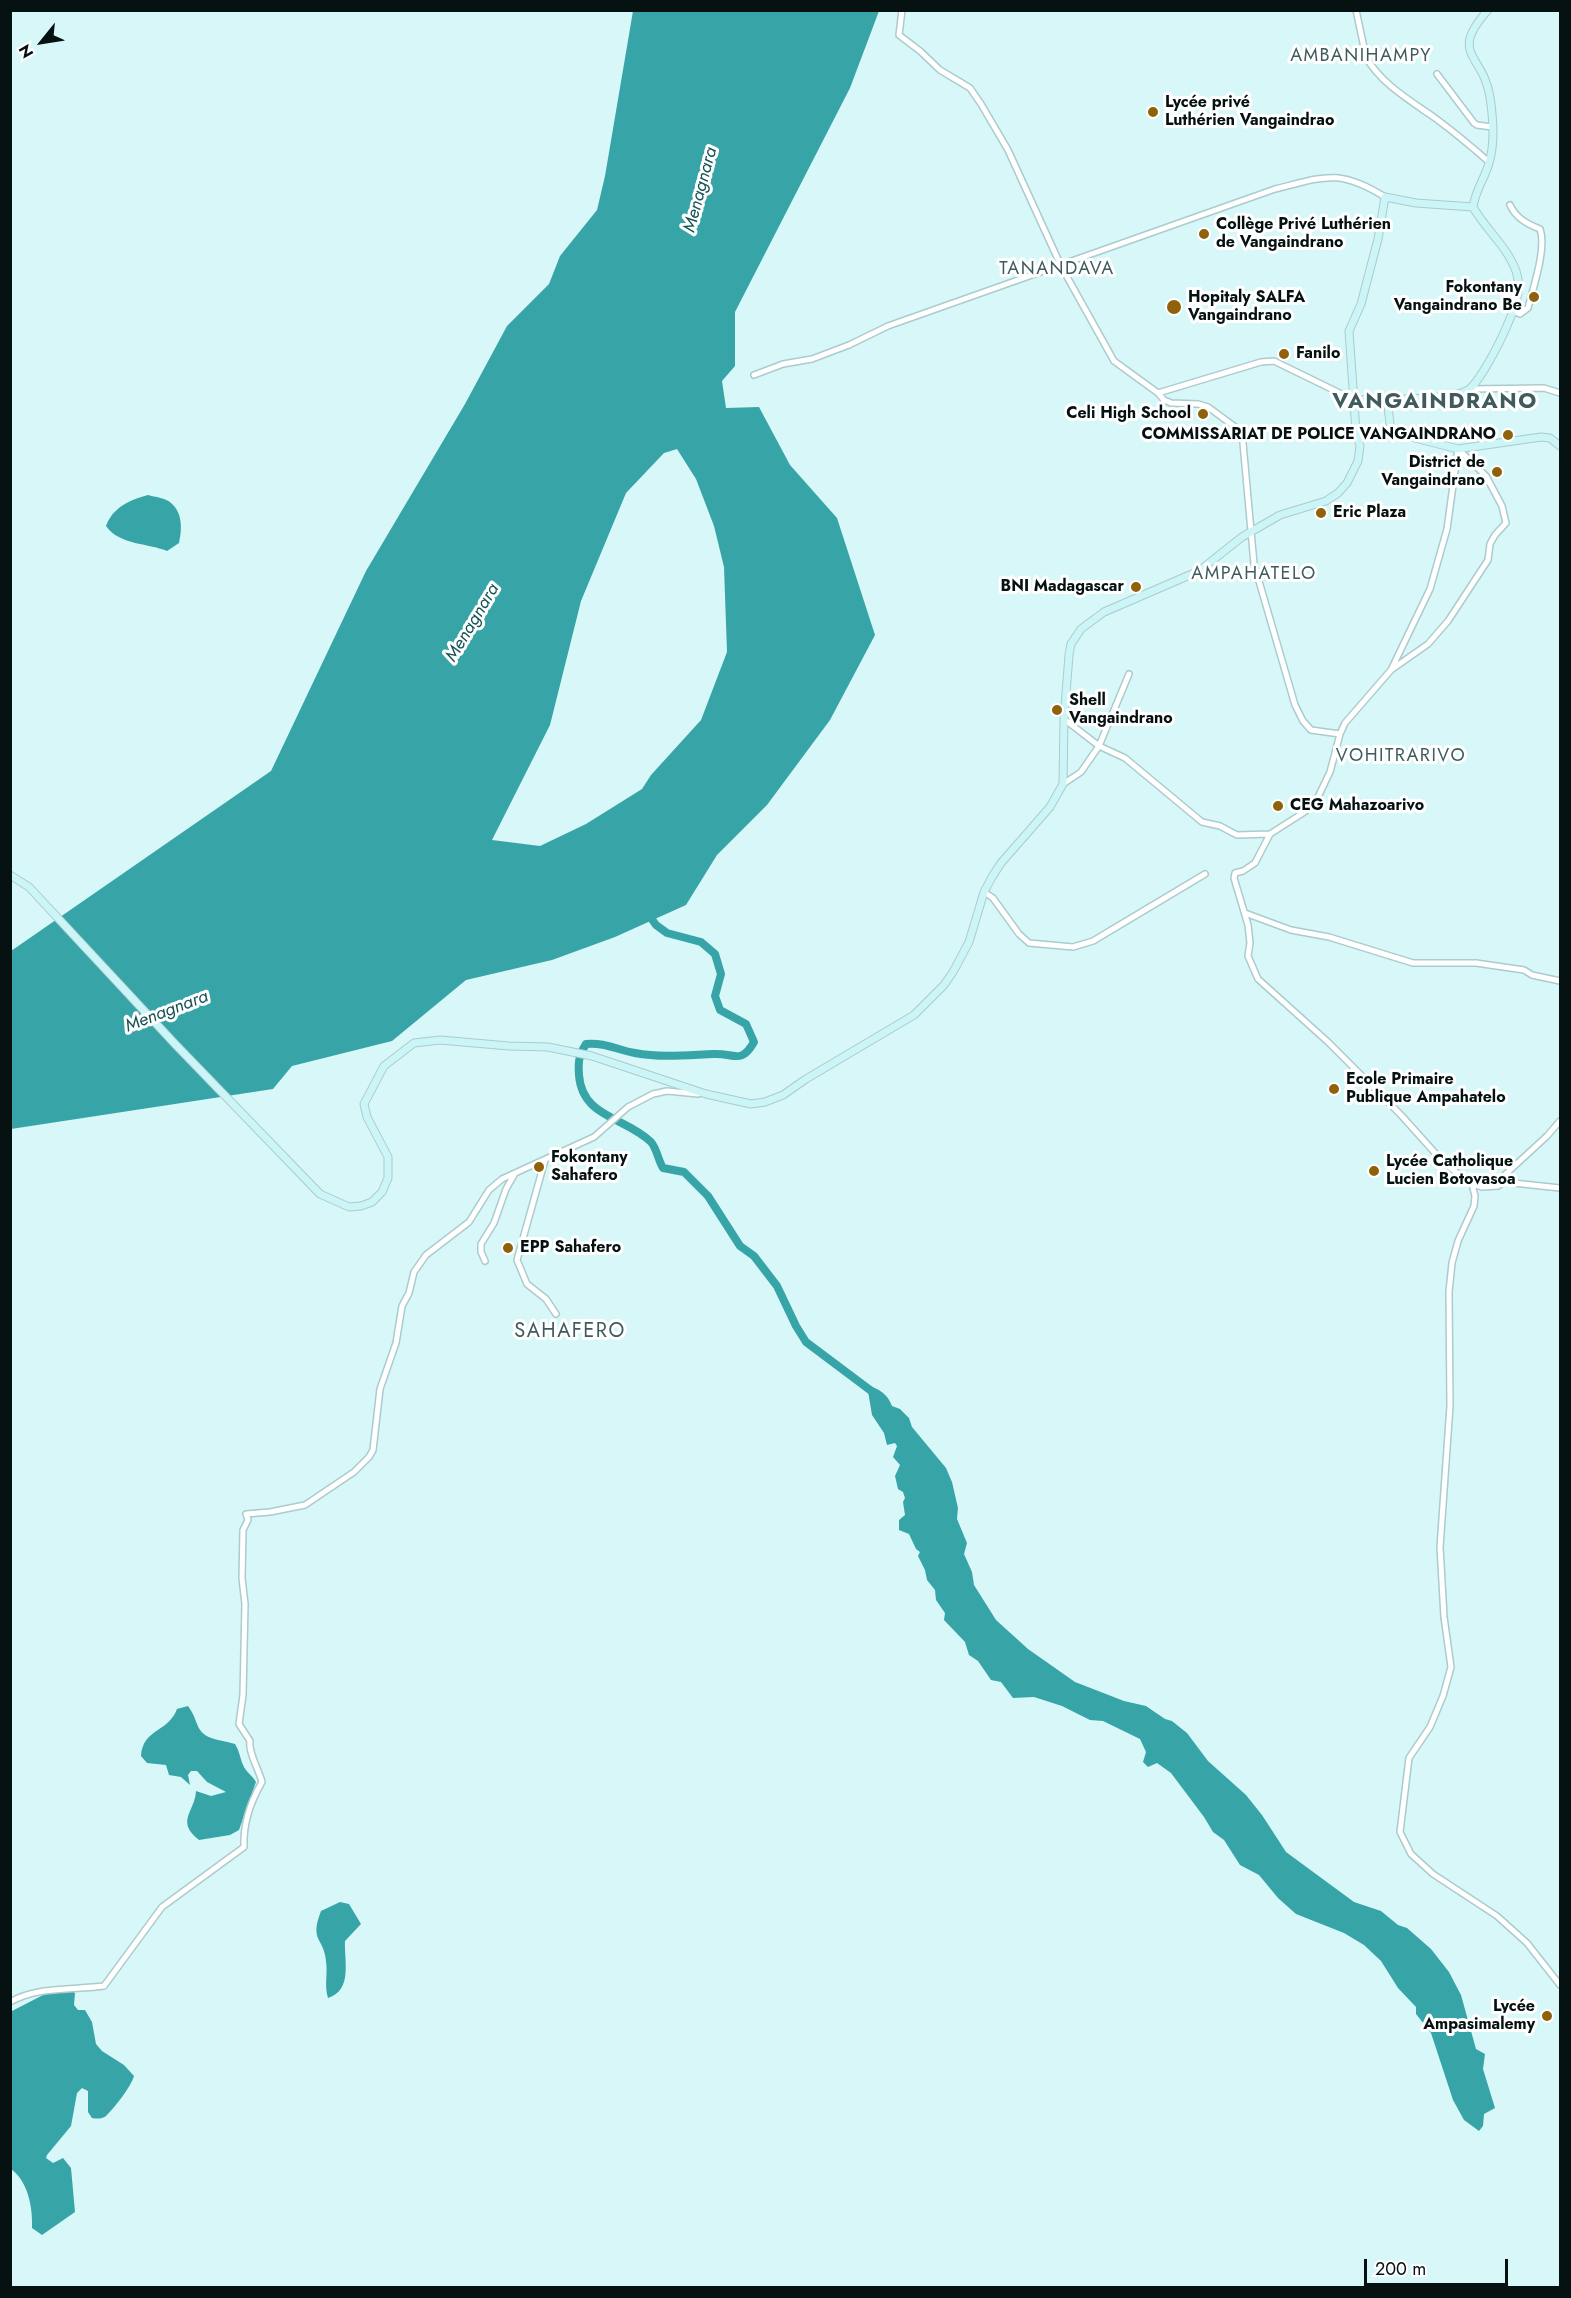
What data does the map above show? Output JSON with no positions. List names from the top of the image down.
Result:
{
  "districts": [
    "AMBANIHAMPY",
    "TANANDAVA",
    "VANGAINDRANO",
    "AMPAHATELO",
    "VOHITRARIVO",
    "SAHAFERO"
  ],
  "water": ["Menagnara"],
  "places": [
    "Lycée privé Luthérien Vangaindrao",
    "Collège Privé Luthérien de Vangaindrano",
    "Fokontany Vangaindrano Be",
    "Hopitaly SALFA Vangaindrano",
    "Fanilo",
    "Celi High School",
    "COMMISSARIAT DE POLICE VANGAINDRANO",
    "District de Vangaindrano",
    "Eric Plaza",
    "BNI Madagascar",
    "Shell Vangaindrano",
    "CEG Mahazoarivo",
    "Ecole Primaire Publique Ampahatelo",
    "Fokontany Sahafero",
    "Lycée Catholique Lucien Botovasoa",
    "EPP Sahafero",
    "Lycée Ampasimalemy"
  ],
  "scale_bar": "200 m",
  "north": "bottom left"
}
